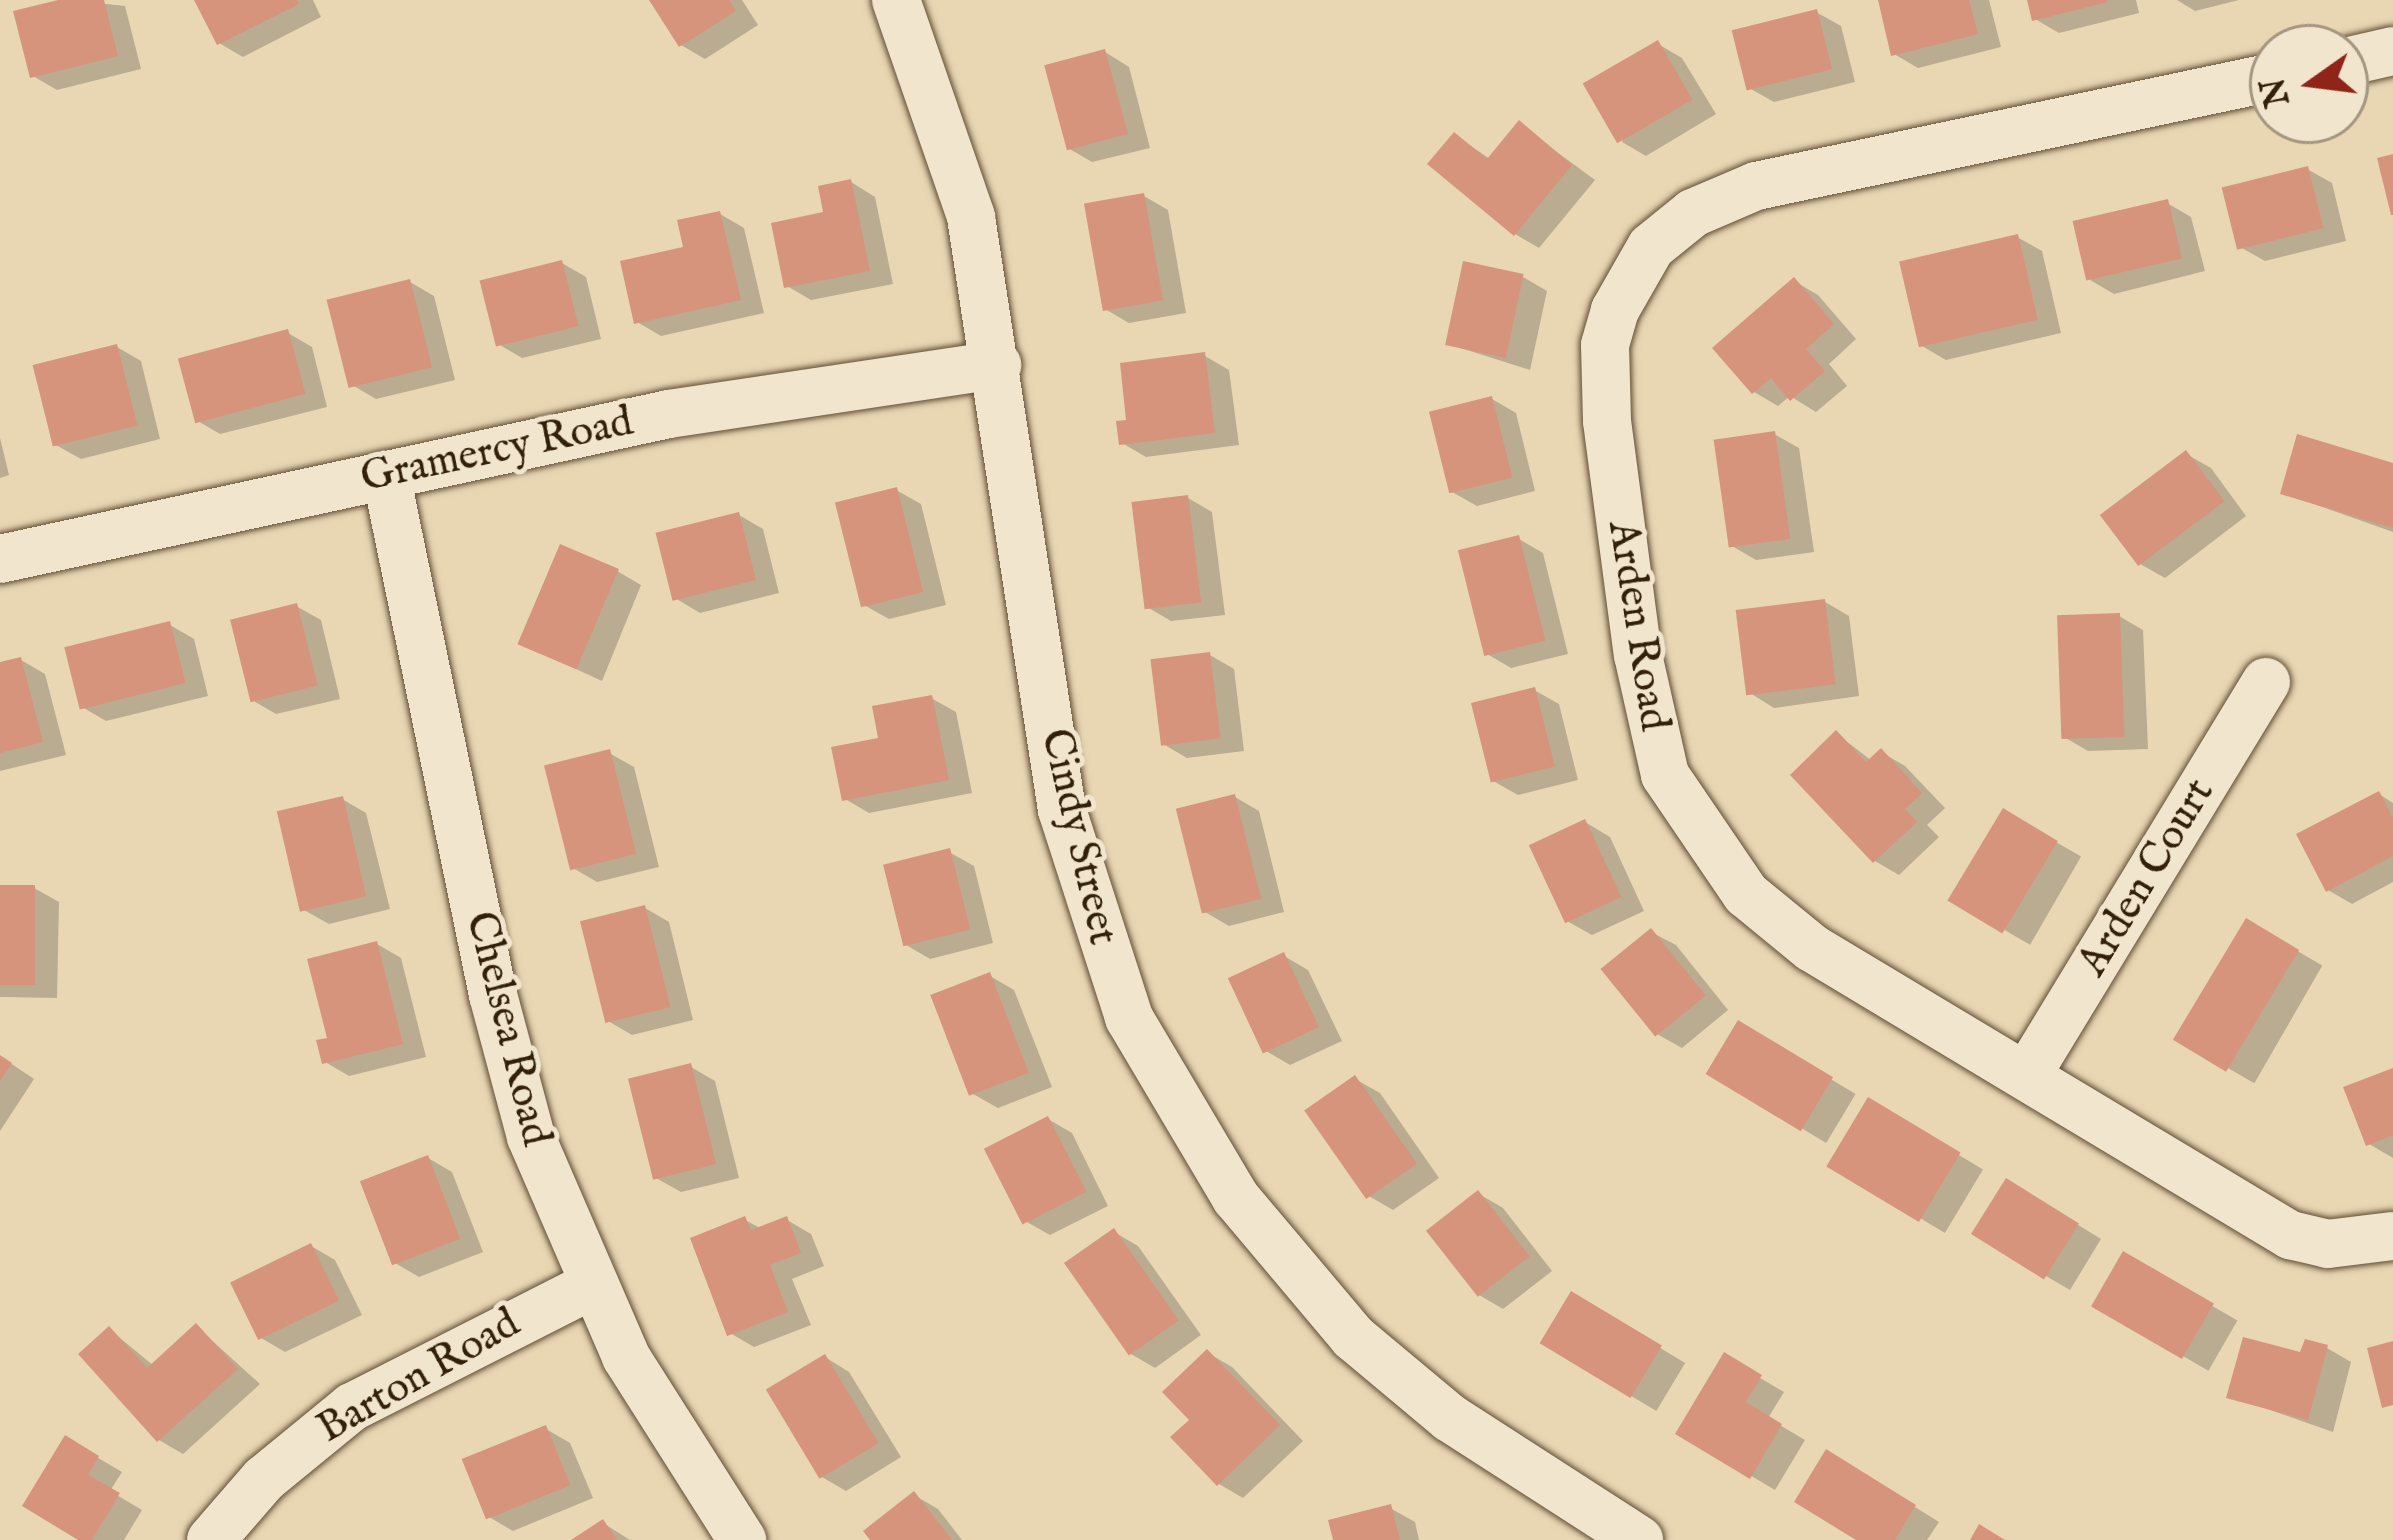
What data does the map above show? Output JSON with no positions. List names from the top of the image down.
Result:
{
  "streets": {
    "street": [
      "Gramercy Road",
      "Arden Road",
      "Cindy Street",
      "Arden Court",
      "Chelsea Road",
      "Barton Road"
    ]
  },
  "crossings": [
    ["Gramercy Road", "Cindy Street"],
    ["Gramercy Road", "Chelsea Road"],
    ["Arden Road", "Arden Court"],
    ["Chelsea Road", "Barton Road"]
  ],
  "north": "left"
}
